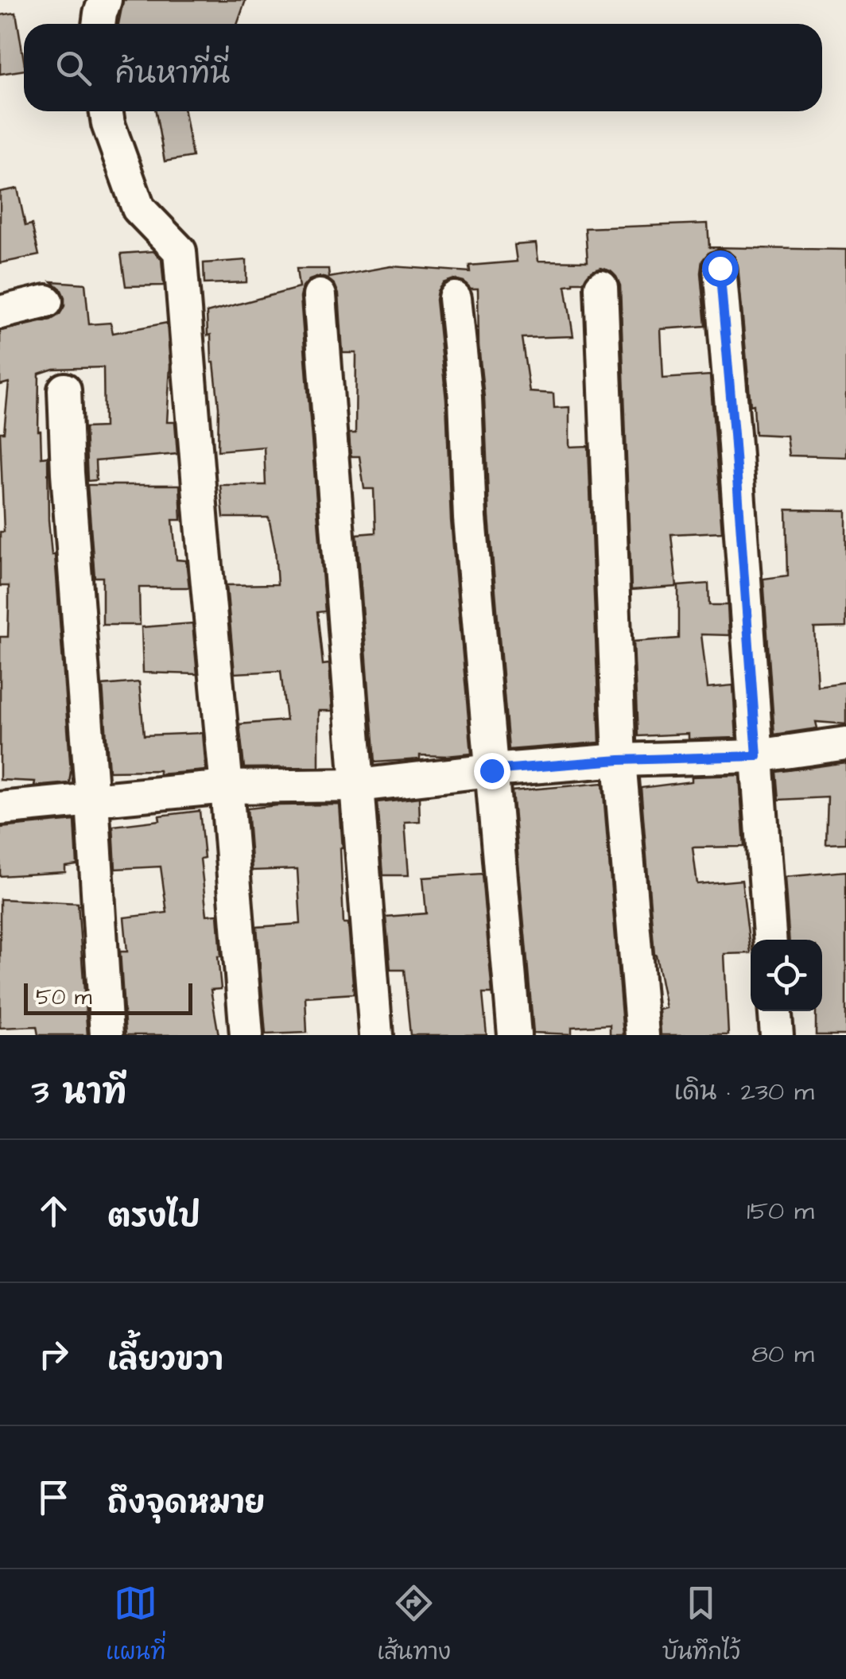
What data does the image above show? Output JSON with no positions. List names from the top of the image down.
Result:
{
  "scale_bar": "50 m",
  "page": {
    "search": "ค้นหาที่นี่",
    "scale": "50 m",
    "heading": ["3 นาที", "เดิน · 230 m"],
    "list": [
      ["ตรงไป", "150 m"],
      ["เลี้ยวขวา", "80 m"],
      "ถึงจุดหมาย"
    ],
    "nav": ["แผนที่", "เส้นทาง", "บันทึกไว้"]
  }
}
